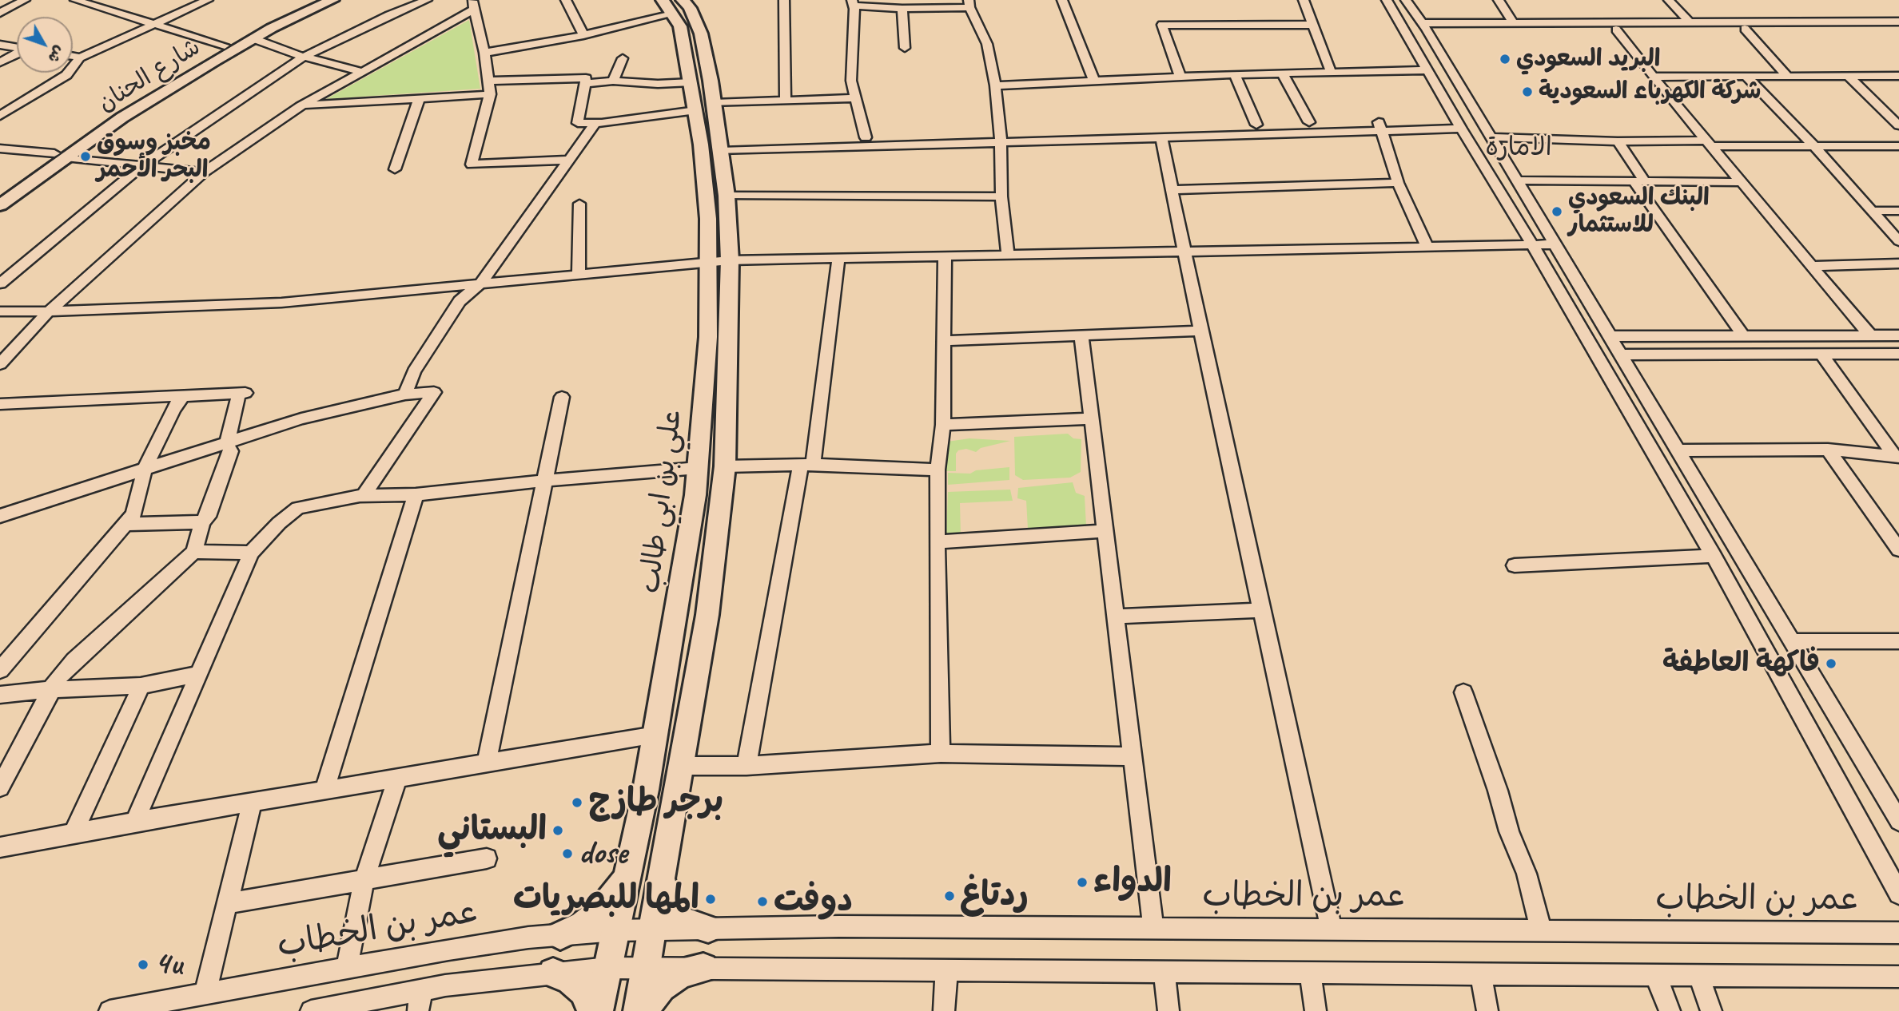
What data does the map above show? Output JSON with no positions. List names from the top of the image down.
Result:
{
  "streets": {
    "main road": ["شارع الحنان", "علي بن ابي طالب"],
    "street": ["عمر بن الخطاب"]
  },
  "crossings": [
    ["علي بن ابي طالب", "عمر بن الخطاب"]
  ],
  "districts": ["الامارة"],
  "places": [
    "البريد السعودي",
    "شركة الكهرباء السعودية",
    "مخبز وسوق البحر الأحمر",
    "البنك السعودي للاستثمار",
    "فاكهة العاطفة",
    "برجر طازج",
    "البستاني",
    "dose",
    "الدواء",
    "ردتاغ",
    "المها للبصريات",
    "دوفت",
    "4u"
  ],
  "north": "bottom right"
}
